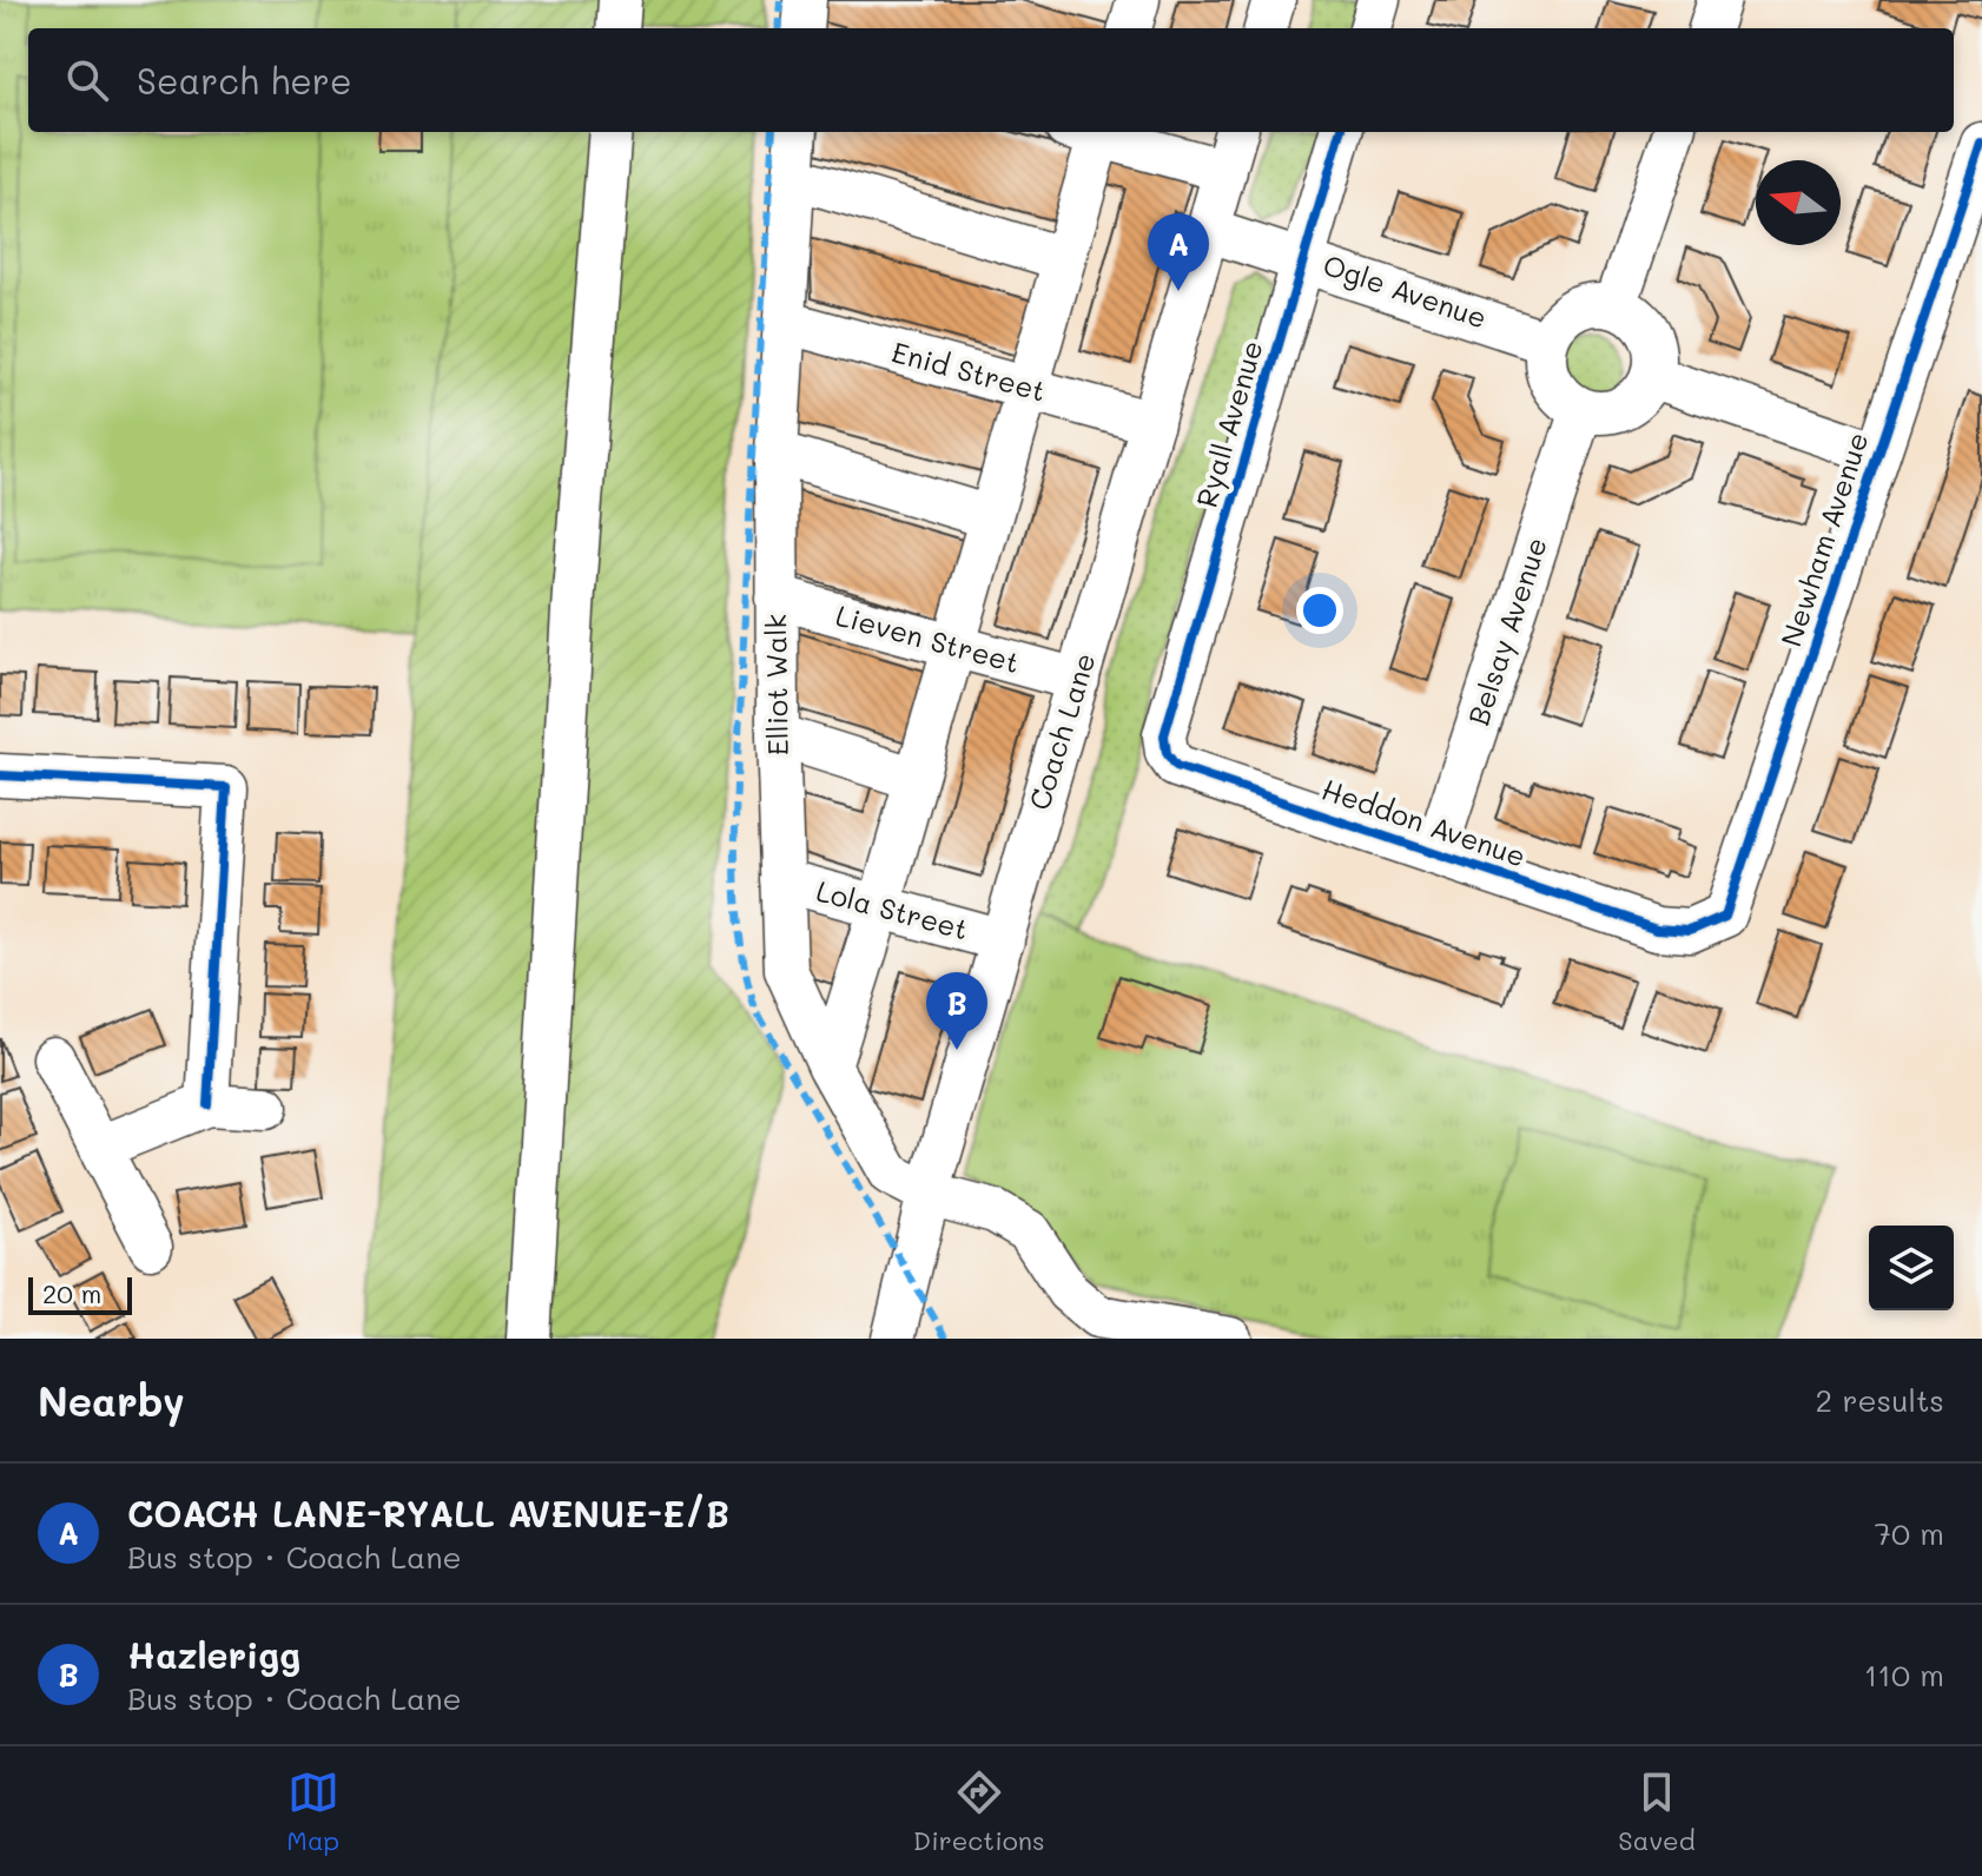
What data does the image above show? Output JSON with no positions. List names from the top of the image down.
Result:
{
  "streets": {
    "street": [
      "Ogle Avenue",
      "Enid Street",
      "Ryall Avenue",
      "Newham Avenue",
      "Belsay Avenue",
      "Lieven Street",
      "Elliot Walk",
      "Coach Lane",
      "Heddon Avenue",
      "Lola Street"
    ]
  },
  "crossings": [
    ["Ogle Avenue", "Ryall Avenue"],
    ["Ogle Avenue", "Belsay Avenue"],
    ["Ogle Avenue", "Coach Lane"],
    ["Enid Street", "Elliot Walk"],
    ["Enid Street", "Coach Lane"],
    ["Ryall Avenue", "Heddon Avenue"],
    ["Newham Avenue", "Heddon Avenue"],
    ["Belsay Avenue", "Heddon Avenue"],
    ["Lieven Street", "Elliot Walk"],
    ["Lieven Street", "Coach Lane"],
    ["Elliot Walk", "Coach Lane"],
    ["Elliot Walk", "Lola Street"],
    ["Coach Lane", "Lola Street"]
  ],
  "scale_bar": "20 m",
  "north": "left",
  "page": {
    "search": "Search here",
    "pins": ["A", "B"],
    "scale": "20 m",
    "heading": ["Nearby", "2 results"],
    "list": [
      {
        "mark": "A",
        "name": "COACH LANE-RYALL AVENUE-E/B",
        "note": "Bus stop · Coach Lane",
        "value": "70 m"
      },
      {
        "mark": "B",
        "name": "Hazlerigg",
        "note": "Bus stop · Coach Lane",
        "value": "110 m"
      }
    ],
    "nav": ["Map", "Directions", "Saved"]
  }
}
